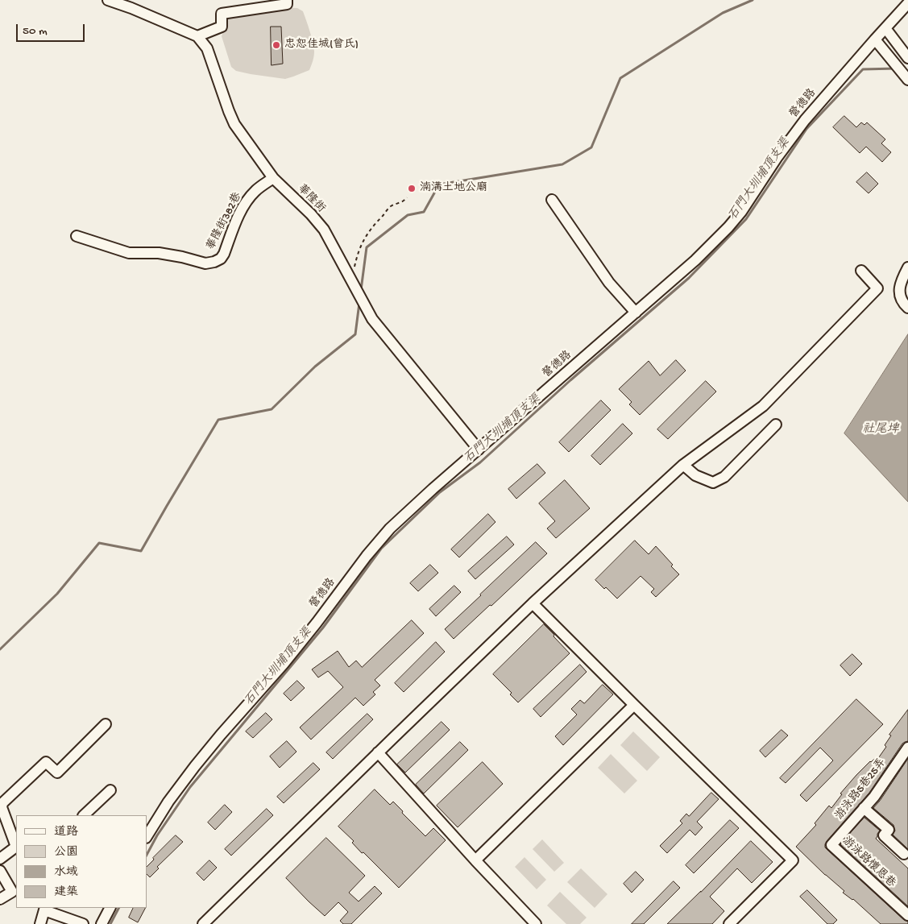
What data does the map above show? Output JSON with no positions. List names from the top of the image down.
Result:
{
  "streets": {
    "street": [
      "營德路",
      "華隆街",
      "華隆街382巷",
      "游泳路5巷25弄",
      "游泳路懷恩巷"
    ]
  },
  "crossings": [
    ["營德路", "華隆街"],
    ["華隆街", "華隆街382巷"],
    ["游泳路5巷25弄", "游泳路懷恩巷"]
  ],
  "water": ["石門大圳埔頂支渠", "社尾埤"],
  "places": ["忠恕佳城(曾氏)", "湳溝土地公廟"],
  "legend": [
    "道路",
    "公園",
    "水域",
    "建築"
  ],
  "scale_bar": "50 m"
}
